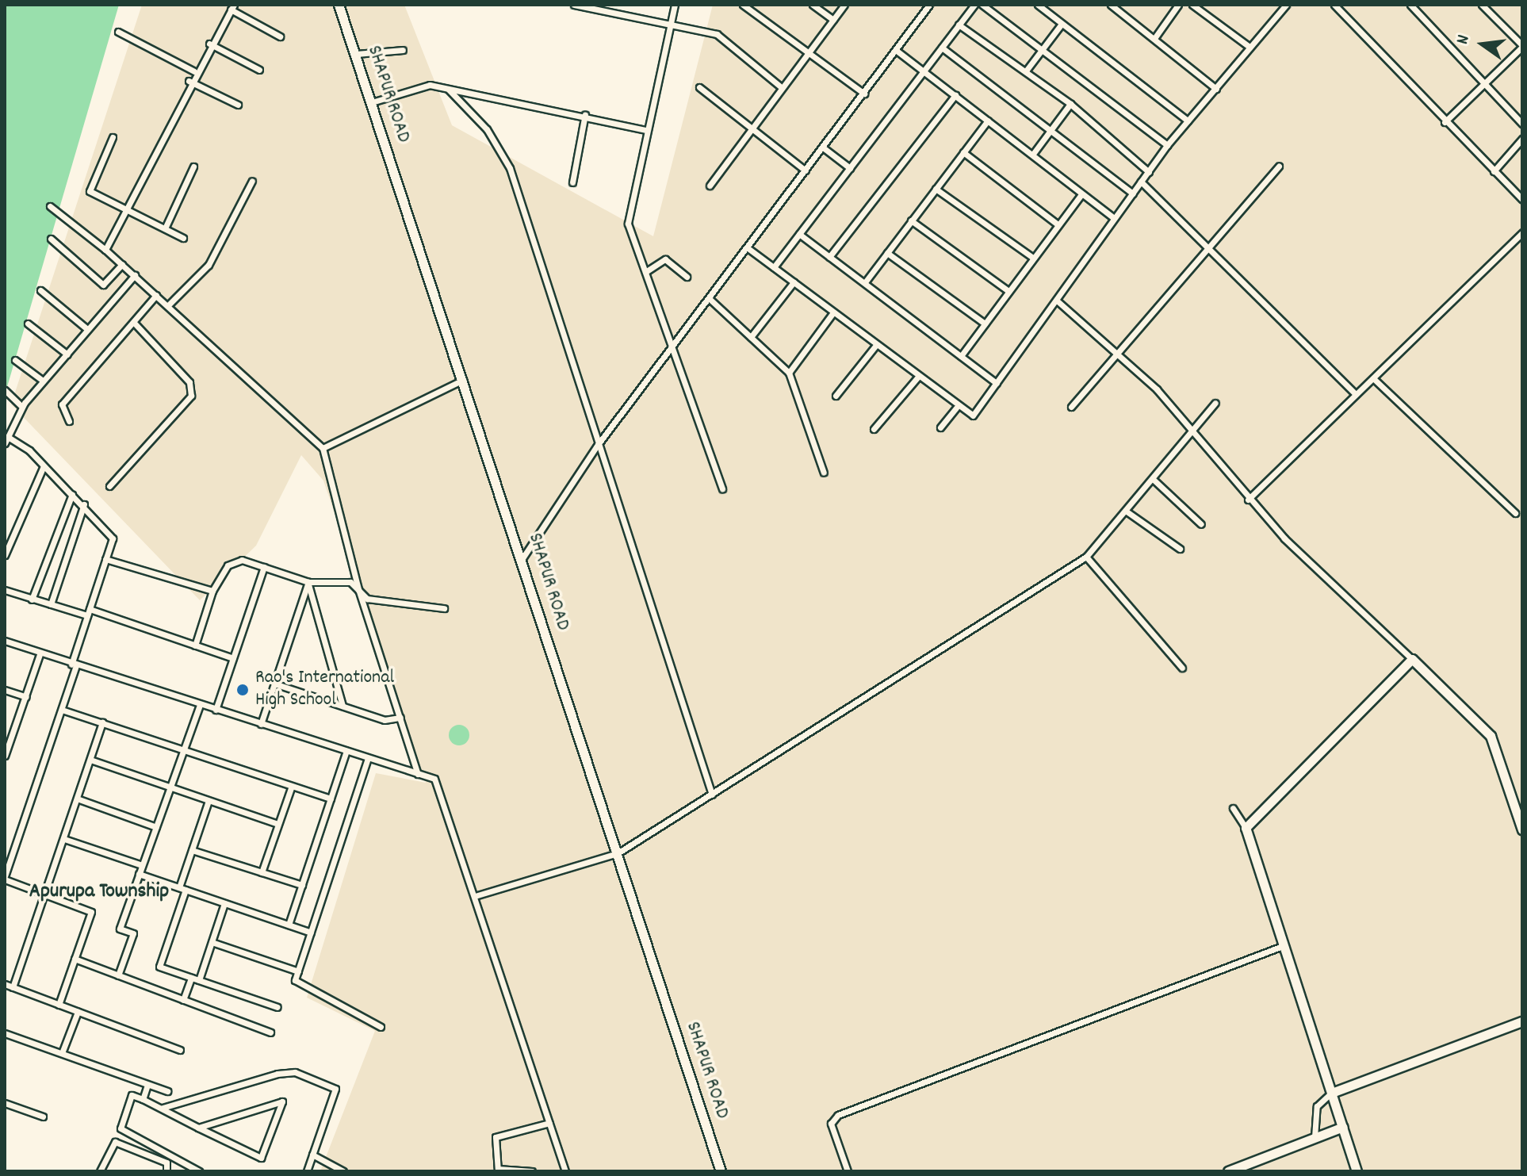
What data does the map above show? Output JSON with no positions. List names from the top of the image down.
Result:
{
  "streets": {
    "street": ["SHAPUR ROAD"]
  },
  "districts": ["Apurupa Township"],
  "places": ["Rao's International High School"],
  "north": "left"
}
